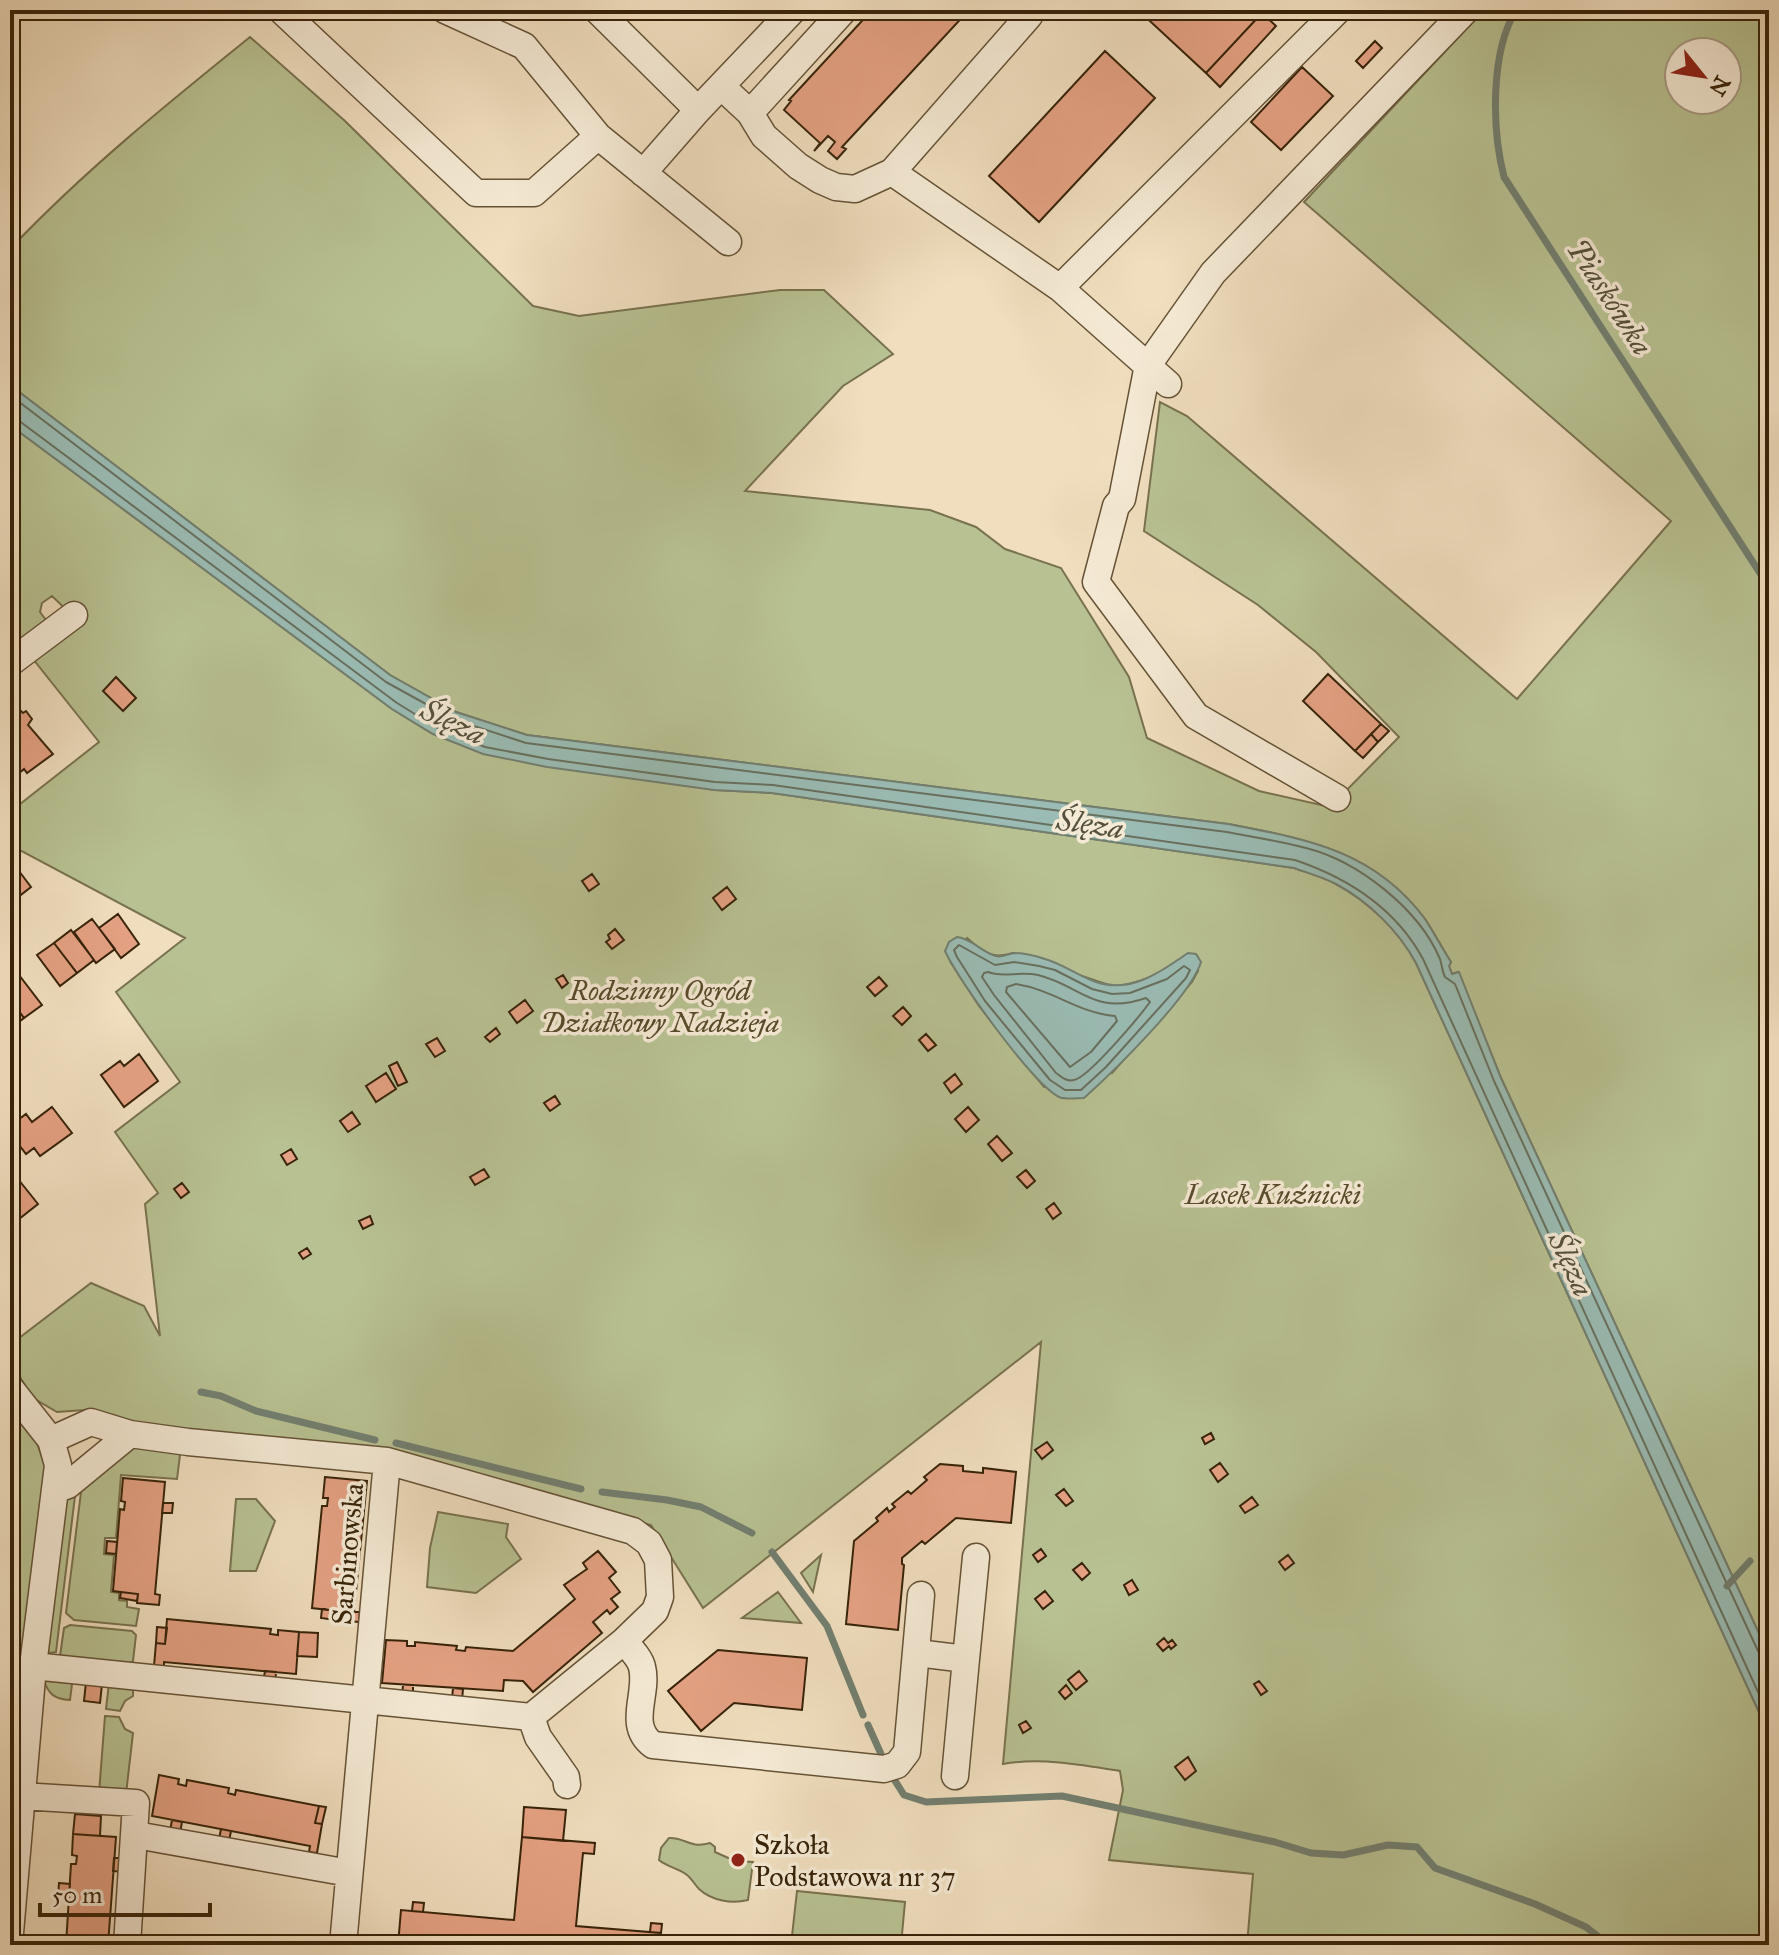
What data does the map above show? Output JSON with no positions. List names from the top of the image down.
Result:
{
  "streets": {
    "street": ["Sarbinowska"]
  },
  "water": ["Piaskówka", "Ślęza"],
  "parks": ["Rodzinny Ogród Działkowy Nadzieja", "Lasek Kuźnicki"],
  "places": ["Szkoła Podstawowa nr 37"],
  "scale_bar": "50 m",
  "north": "bottom right"
}
